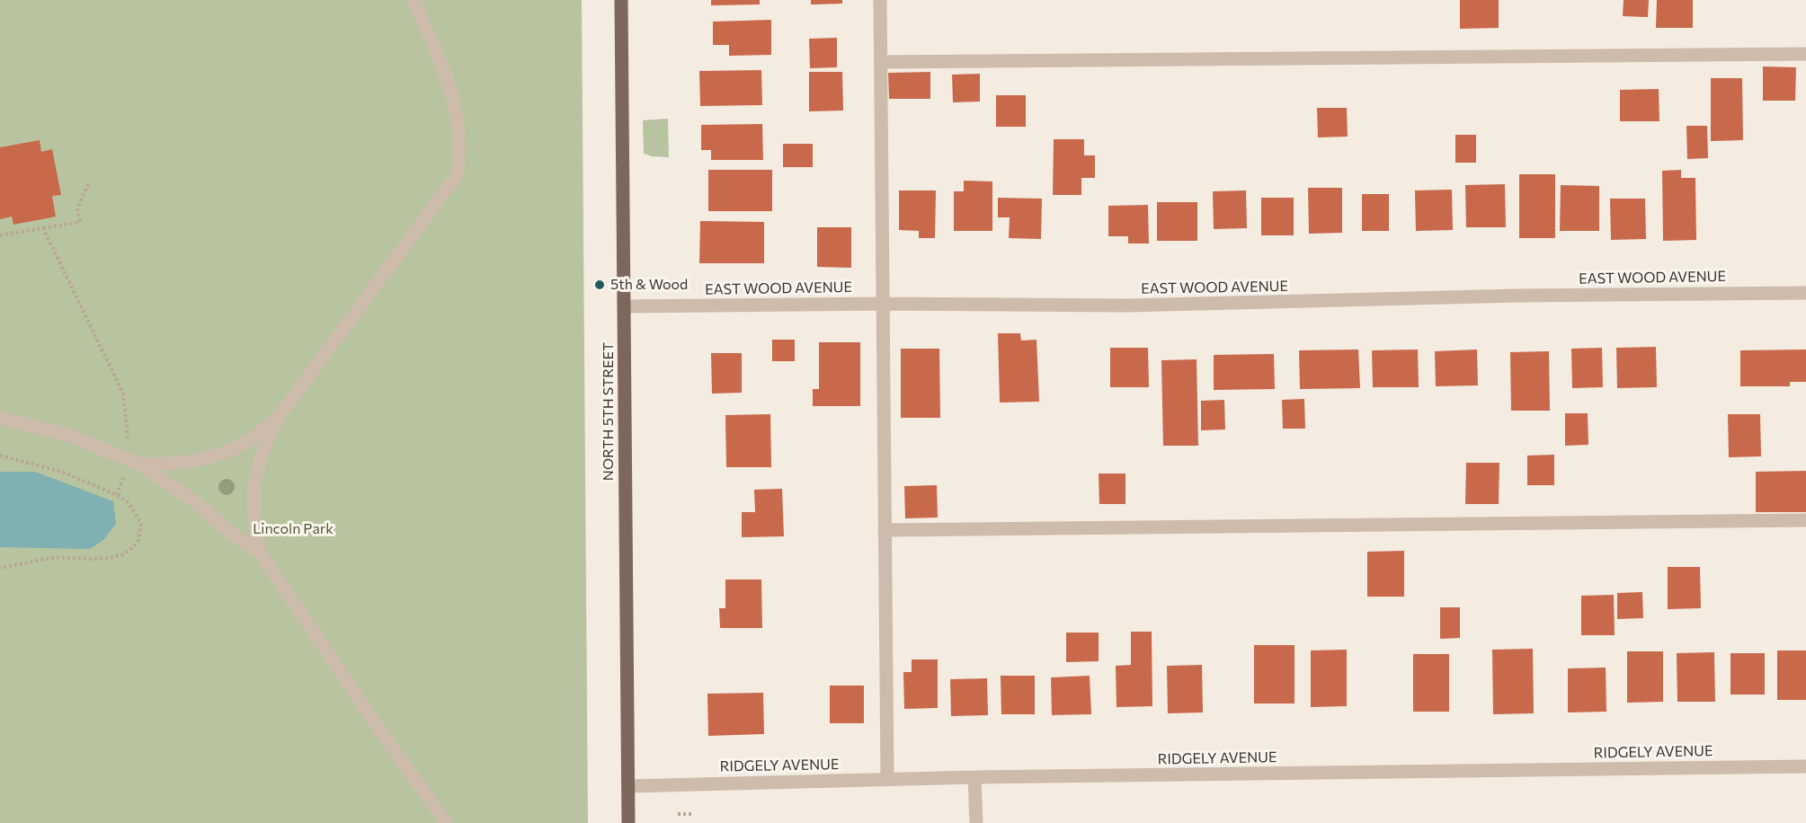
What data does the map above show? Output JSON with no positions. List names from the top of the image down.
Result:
{
  "streets": {
    "main road": ["NORTH 5TH STREET"],
    "street": ["EAST WOOD AVENUE", "RIDGELY AVENUE"]
  },
  "crossings": [
    ["EAST WOOD AVENUE", "NORTH 5TH STREET"],
    ["NORTH 5TH STREET", "RIDGELY AVENUE"]
  ],
  "parks": ["Lincoln Park"],
  "places": ["5th & Wood"]
}
